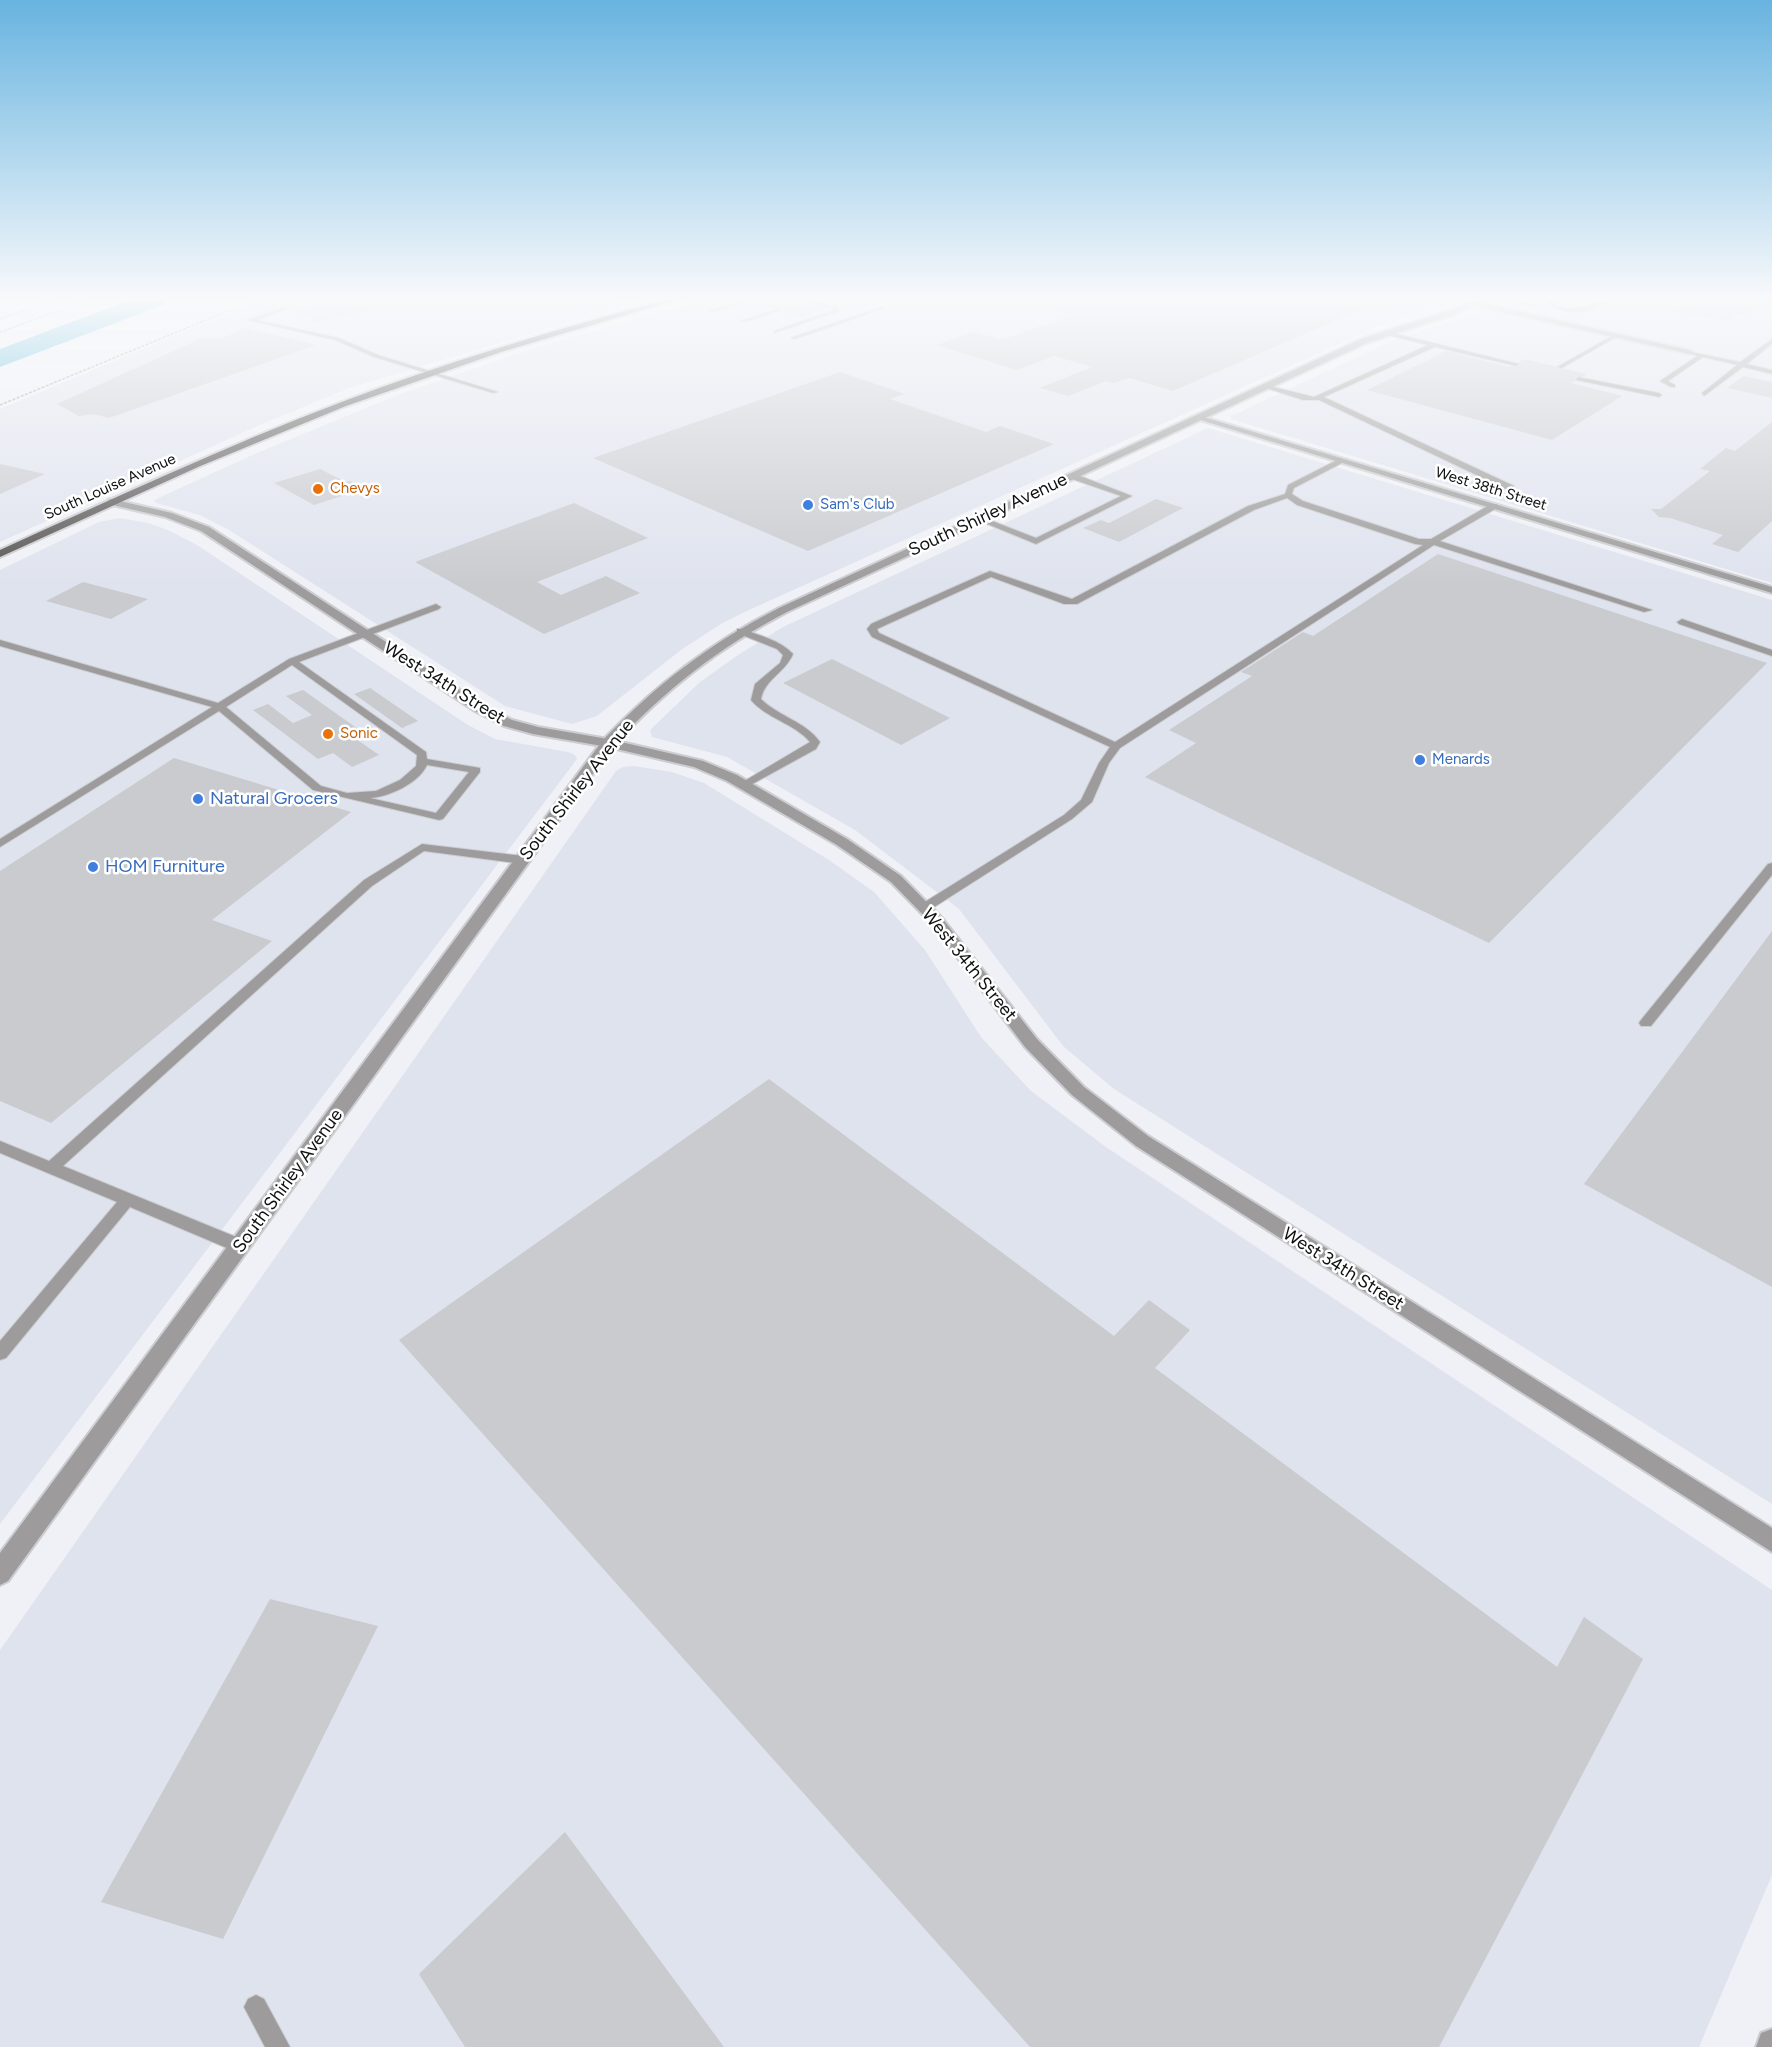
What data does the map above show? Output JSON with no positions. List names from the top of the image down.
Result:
{
  "streets": {
    "main road": ["South Louise Avenue"],
    "street": ["West 38th Street", "South Shirley Avenue", "West 34th Street"]
  },
  "crossings": [
    ["South Louise Avenue", "West 34th Street"],
    ["West 38th Street", "South Shirley Avenue"],
    ["South Shirley Avenue", "West 34th Street"]
  ],
  "places": [
    "Chevys",
    "Sam's Club",
    "Sonic",
    "Menards",
    "Natural Grocers",
    "HOM Furniture"
  ]
}
